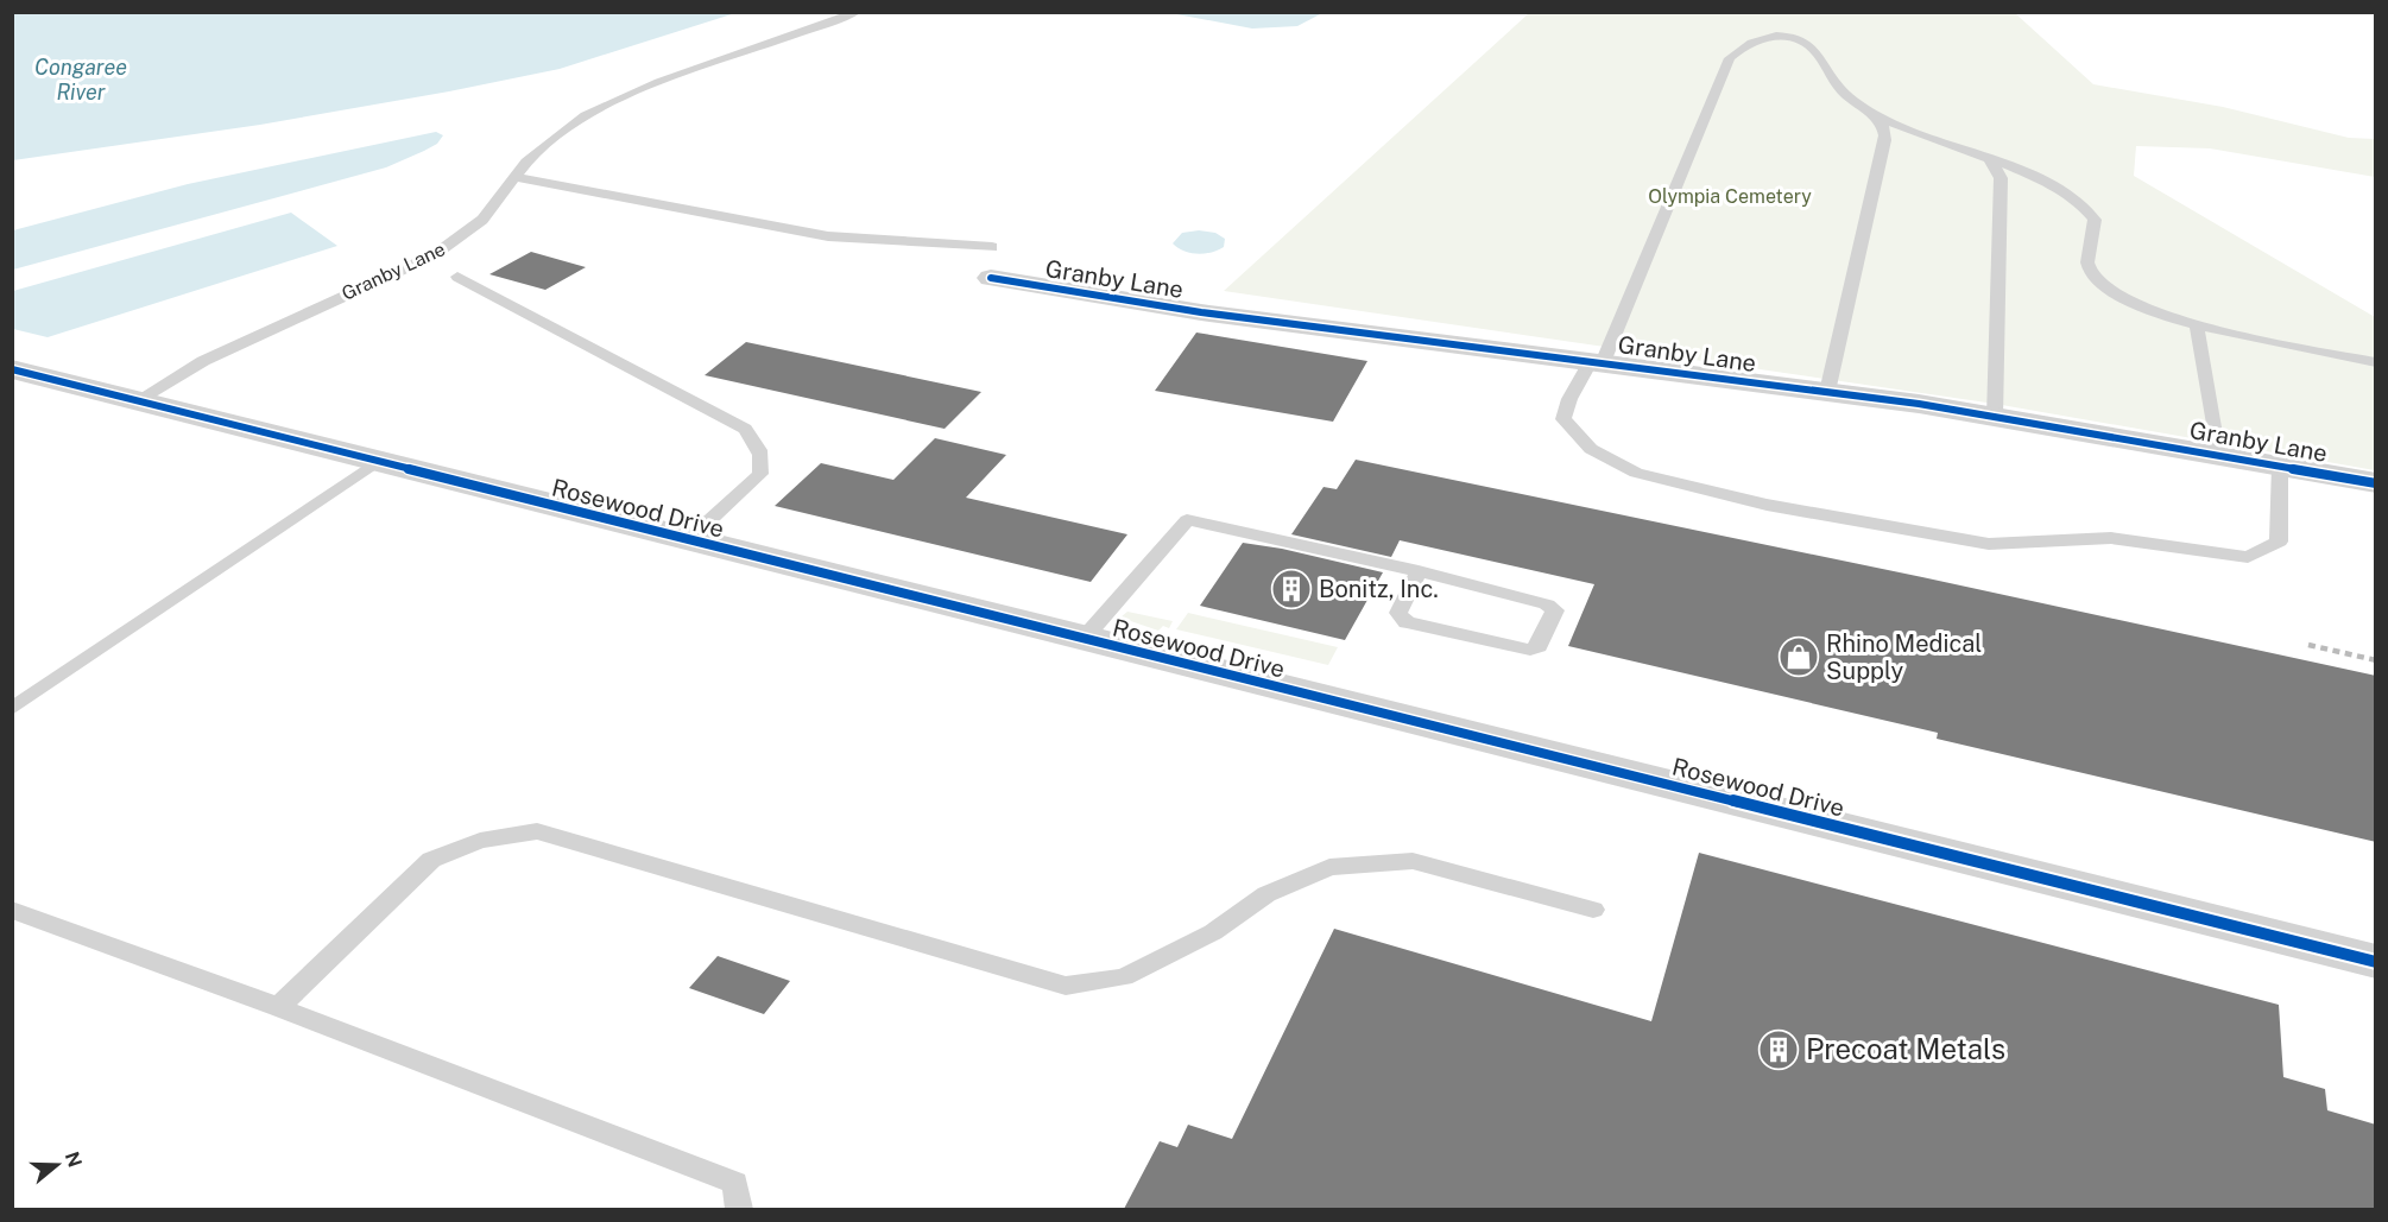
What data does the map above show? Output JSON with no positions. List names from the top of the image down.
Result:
{
  "streets": {
    "street": ["Granby Lane", "Rosewood Drive"]
  },
  "crossings": [
    ["Granby Lane", "Rosewood Drive"]
  ],
  "water": ["Congaree River"],
  "parks": ["Olympia Cemetery"],
  "places": {
    "building": ["Bonitz, Inc.", "Precoat Metals"],
    "shop": ["Rhino Medical Supply"]
  },
  "north": "right"
}
